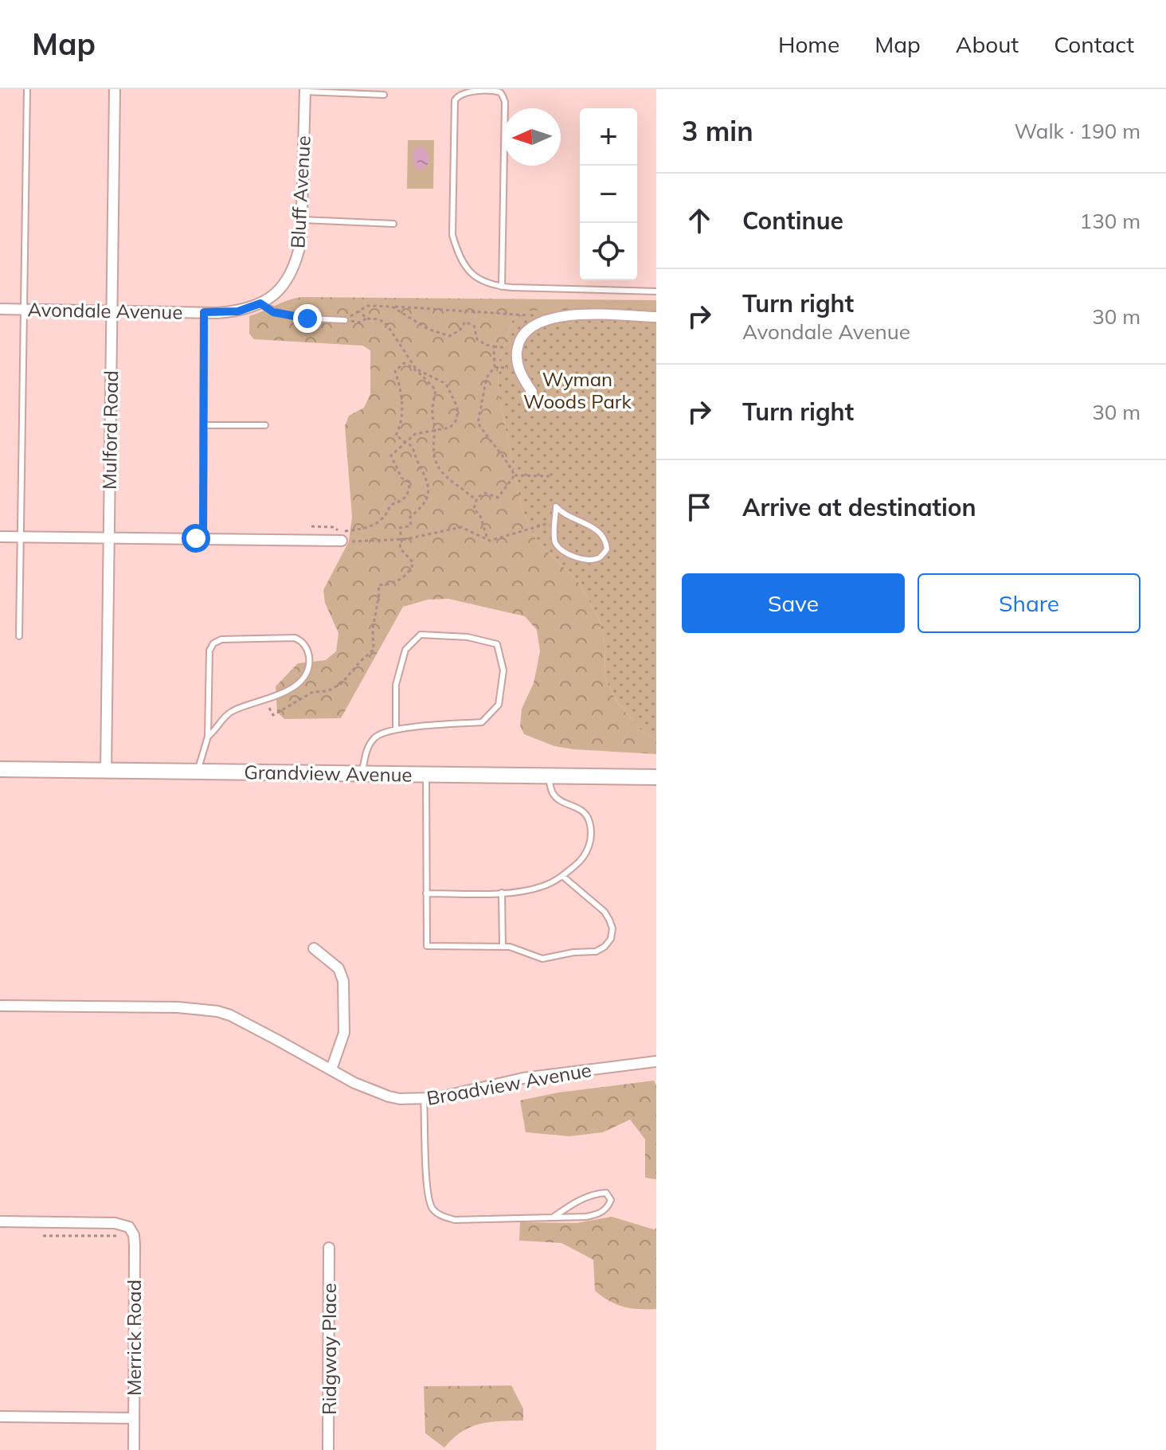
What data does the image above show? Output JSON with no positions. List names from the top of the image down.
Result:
{
  "streets": {
    "main road": ["Grandview Avenue"],
    "street": [
      "Bluff Avenue",
      "Avondale Avenue",
      "Mulford Road",
      "Broadview Avenue",
      "Merrick Road",
      "Ridgway Place"
    ]
  },
  "crossings": [
    ["Bluff Avenue", "Avondale Avenue"],
    ["Avondale Avenue", "Mulford Road"],
    ["Mulford Road", "Grandview Avenue"]
  ],
  "parks": ["Wyman Woods Park"],
  "north": "left",
  "page": {
    "header": "Map",
    "nav": [
      "Home",
      "Map",
      "About",
      "Contact"
    ],
    "heading": ["3 min", "Walk · 190 m"],
    "map_buttons": ["+", "−"],
    "list": [
      ["Continue", "130 m"],
      ["Turn right", "Avondale Avenue", "30 m"],
      ["Turn right", "30 m"],
      "Arrive at destination"
    ],
    "buttons": ["Save", "Share"]
  }
}
